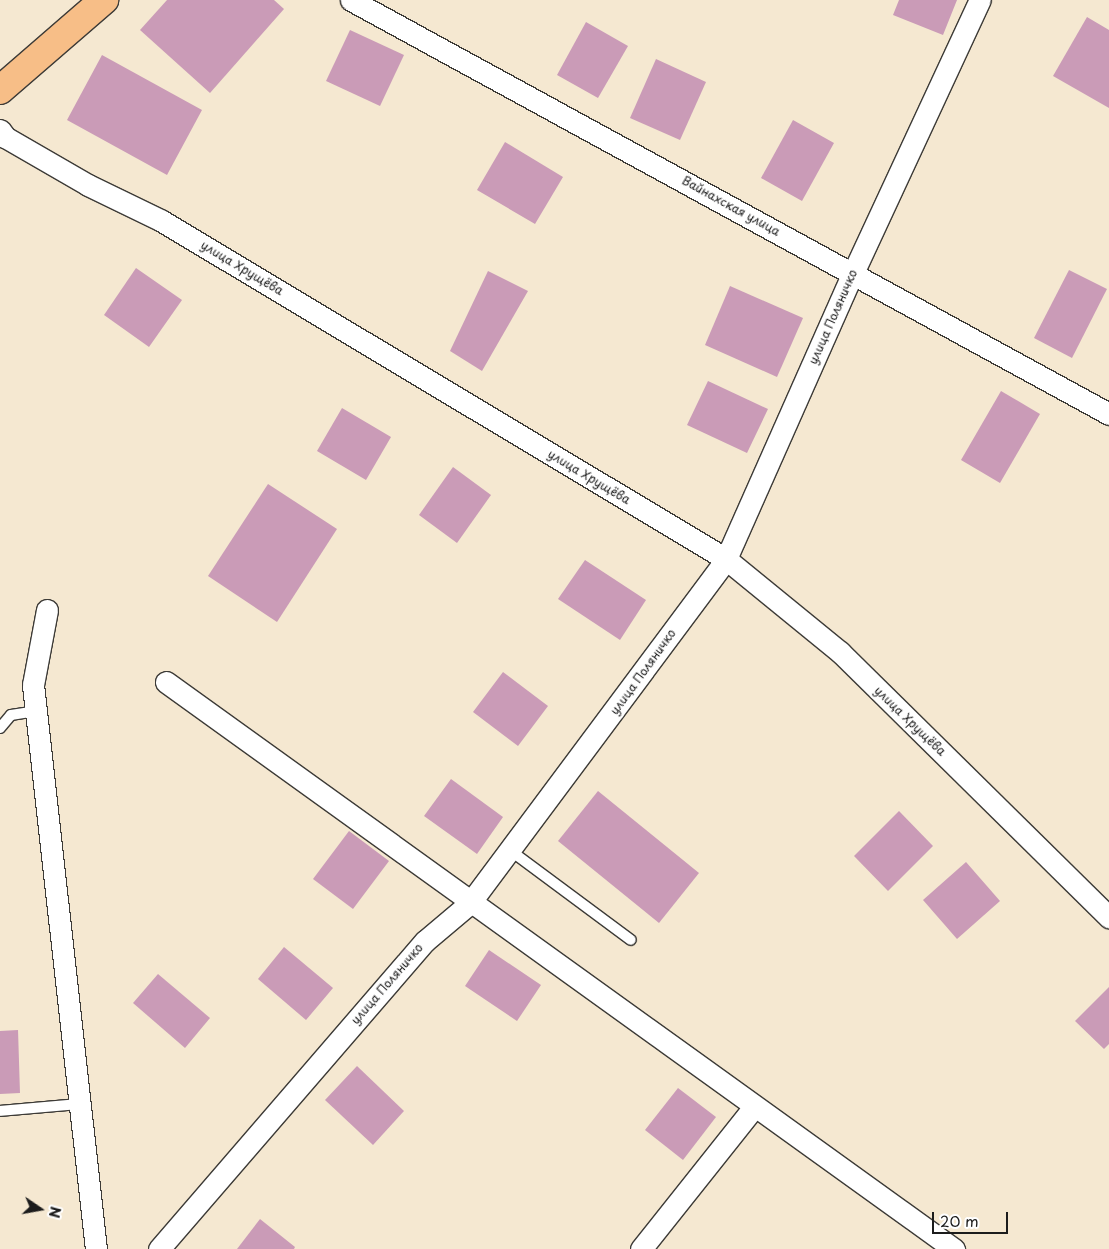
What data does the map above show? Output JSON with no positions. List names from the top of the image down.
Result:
{
  "streets": {
    "street": ["Вайнахская улица", "улица Хрущёва", "улица Поляничко"]
  },
  "crossings": [
    ["Вайнахская улица", "улица Поляничко"],
    ["улица Хрущёва", "улица Поляничко"]
  ],
  "scale_bar": "20 m",
  "north": "right"
}
